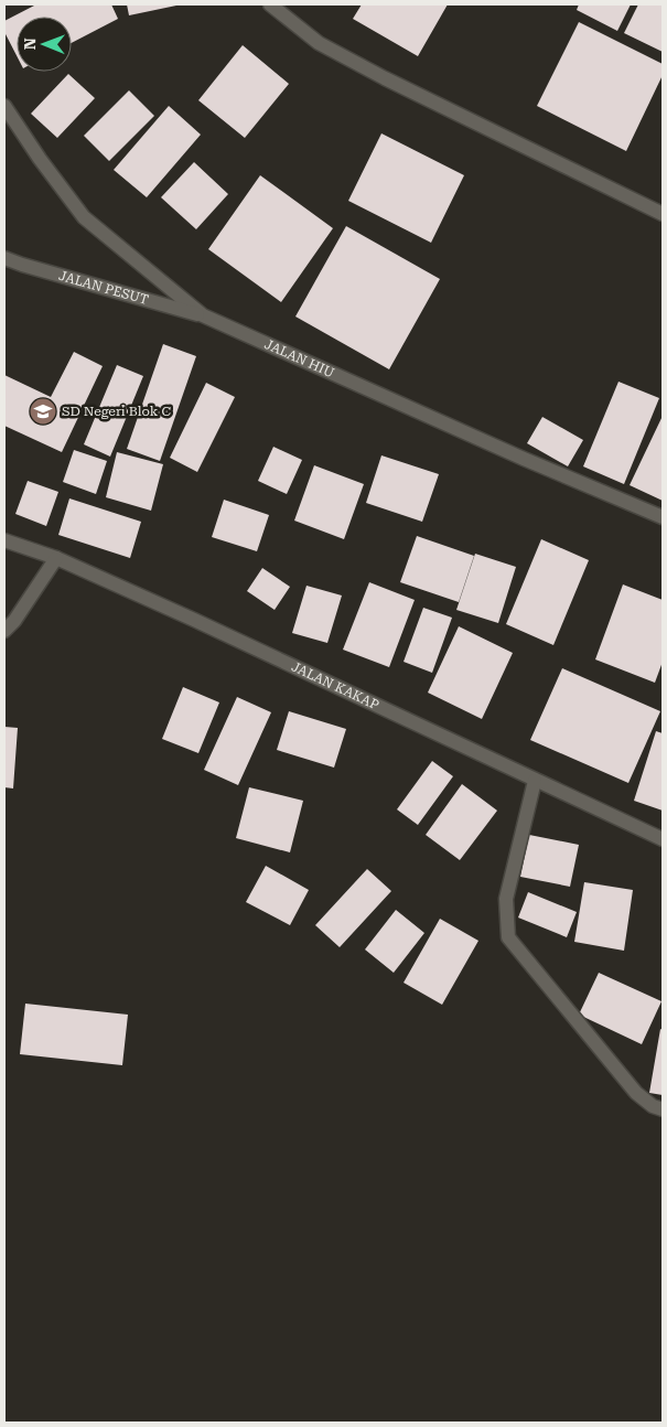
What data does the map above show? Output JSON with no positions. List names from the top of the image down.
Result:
{
  "streets": {
    "street": ["JALAN PESUT", "JALAN HIU", "JALAN KAKAP"]
  },
  "crossings": [
    ["JALAN PESUT", "JALAN HIU"]
  ],
  "places": {
    "school or university": ["SD Negeri Blok C"]
  },
  "north": "left"
}
